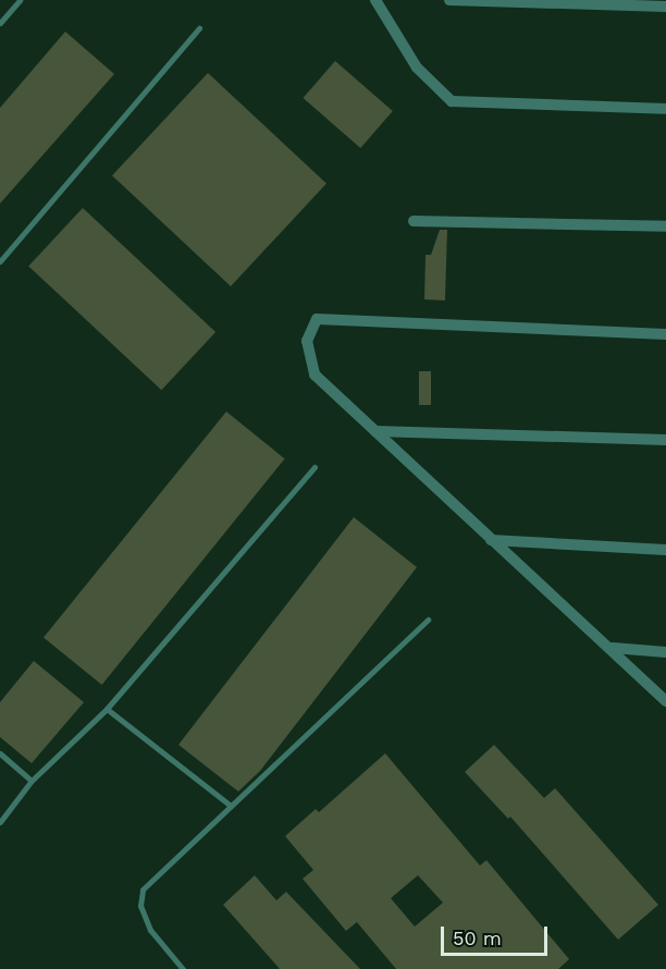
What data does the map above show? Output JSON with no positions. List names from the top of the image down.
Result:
{
  "scale_bar": "50 m"
}
